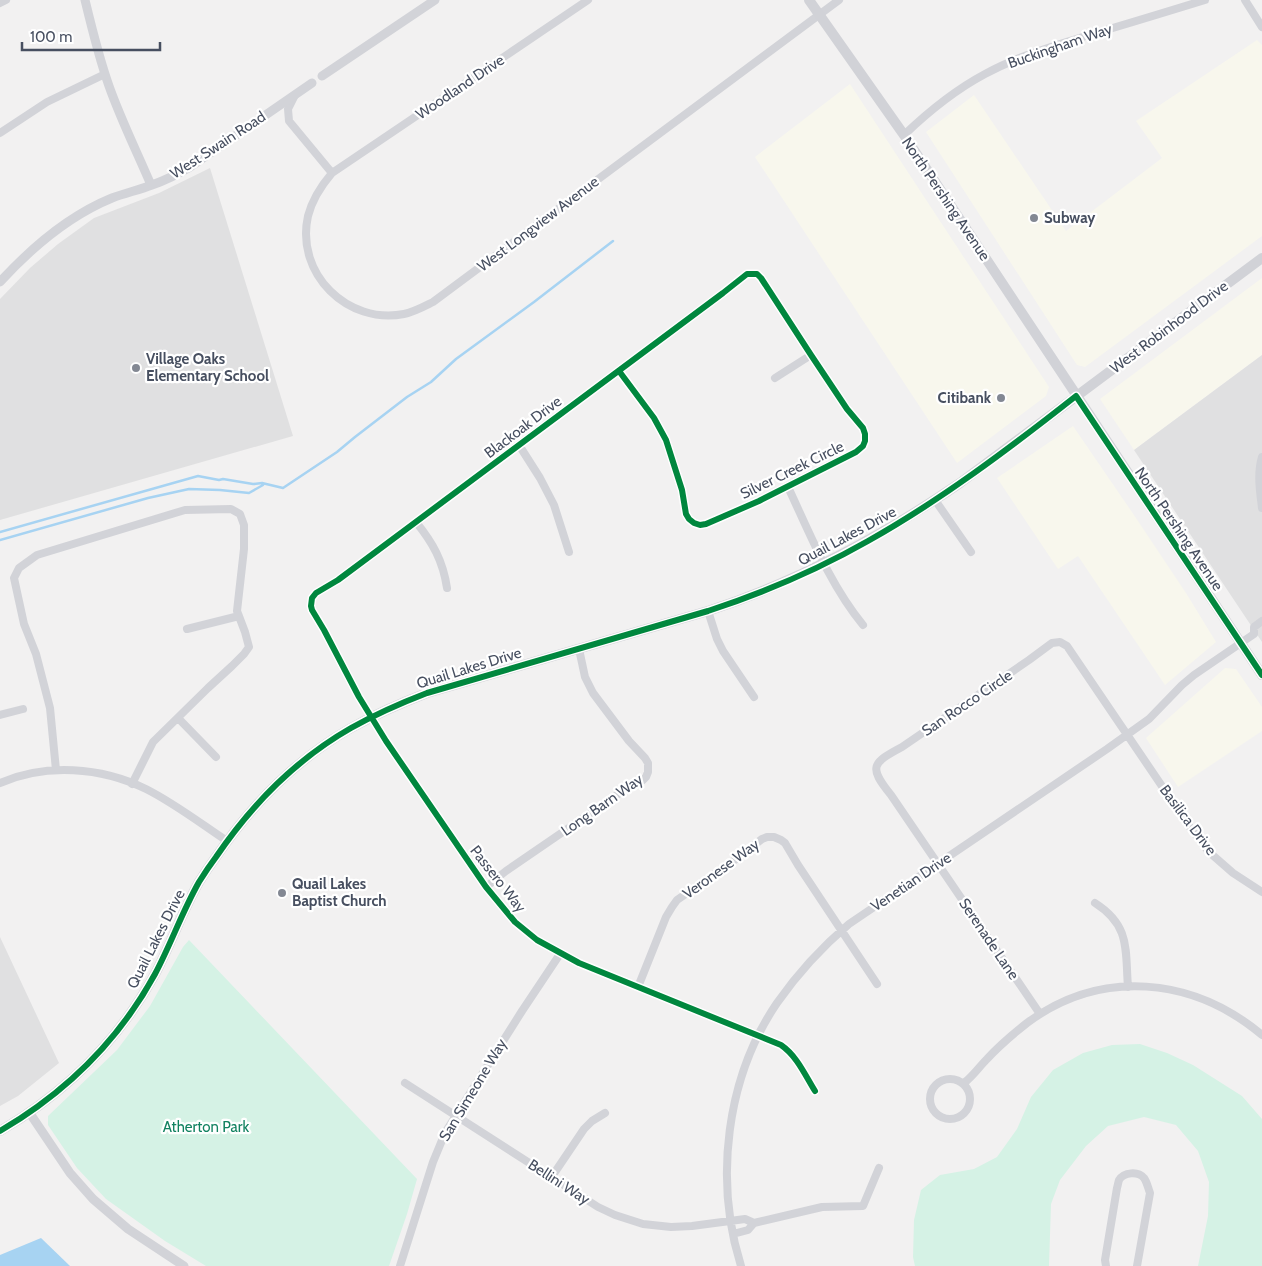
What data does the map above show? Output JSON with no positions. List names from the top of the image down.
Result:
{
  "streets": {
    "main road": ["North Pershing Avenue", "West Robinhood Drive", "Quail Lakes Drive"],
    "street": [
      "Buckingham Way",
      "Woodland Drive",
      "West Swain Road",
      "West Longview Avenue",
      "Blackoak Drive",
      "Silver Creek Circle",
      "San Rocco Circle",
      "Long Barn Way",
      "Basilica Drive",
      "Veronese Way",
      "Passero Way",
      "Venetian Drive",
      "Serenade Lane",
      "San Simeone Way",
      "Bellini Way"
    ]
  },
  "crossings": [
    ["Buckingham Way", "North Pershing Avenue"],
    ["Woodland Drive", "West Longview Avenue"],
    ["North Pershing Avenue", "West Longview Avenue"],
    ["North Pershing Avenue", "West Robinhood Drive"],
    ["North Pershing Avenue", "Quail Lakes Drive"],
    ["North Pershing Avenue", "Venetian Drive"],
    ["West Robinhood Drive", "Quail Lakes Drive"],
    ["Blackoak Drive", "Silver Creek Circle"],
    ["Blackoak Drive", "Passero Way"],
    ["Silver Creek Circle", "Quail Lakes Drive"],
    ["Quail Lakes Drive", "Long Barn Way"],
    ["Quail Lakes Drive", "Passero Way"],
    ["San Rocco Circle", "Basilica Drive"],
    ["San Rocco Circle", "Venetian Drive"],
    ["San Rocco Circle", "Serenade Lane"],
    ["Long Barn Way", "Passero Way"],
    ["Basilica Drive", "Venetian Drive"],
    ["Veronese Way", "Passero Way"],
    ["Veronese Way", "Venetian Drive"],
    ["Passero Way", "Venetian Drive"],
    ["Passero Way", "San Simeone Way"],
    ["Venetian Drive", "Serenade Lane"],
    ["Venetian Drive", "Bellini Way"],
    ["San Simeone Way", "Bellini Way"]
  ],
  "parks": ["Atherton Park"],
  "places": [
    "Subway",
    "Village Oaks Elementary School",
    "Citibank",
    "Quail Lakes Baptist Church"
  ],
  "scale_bar": "100 m"
}
